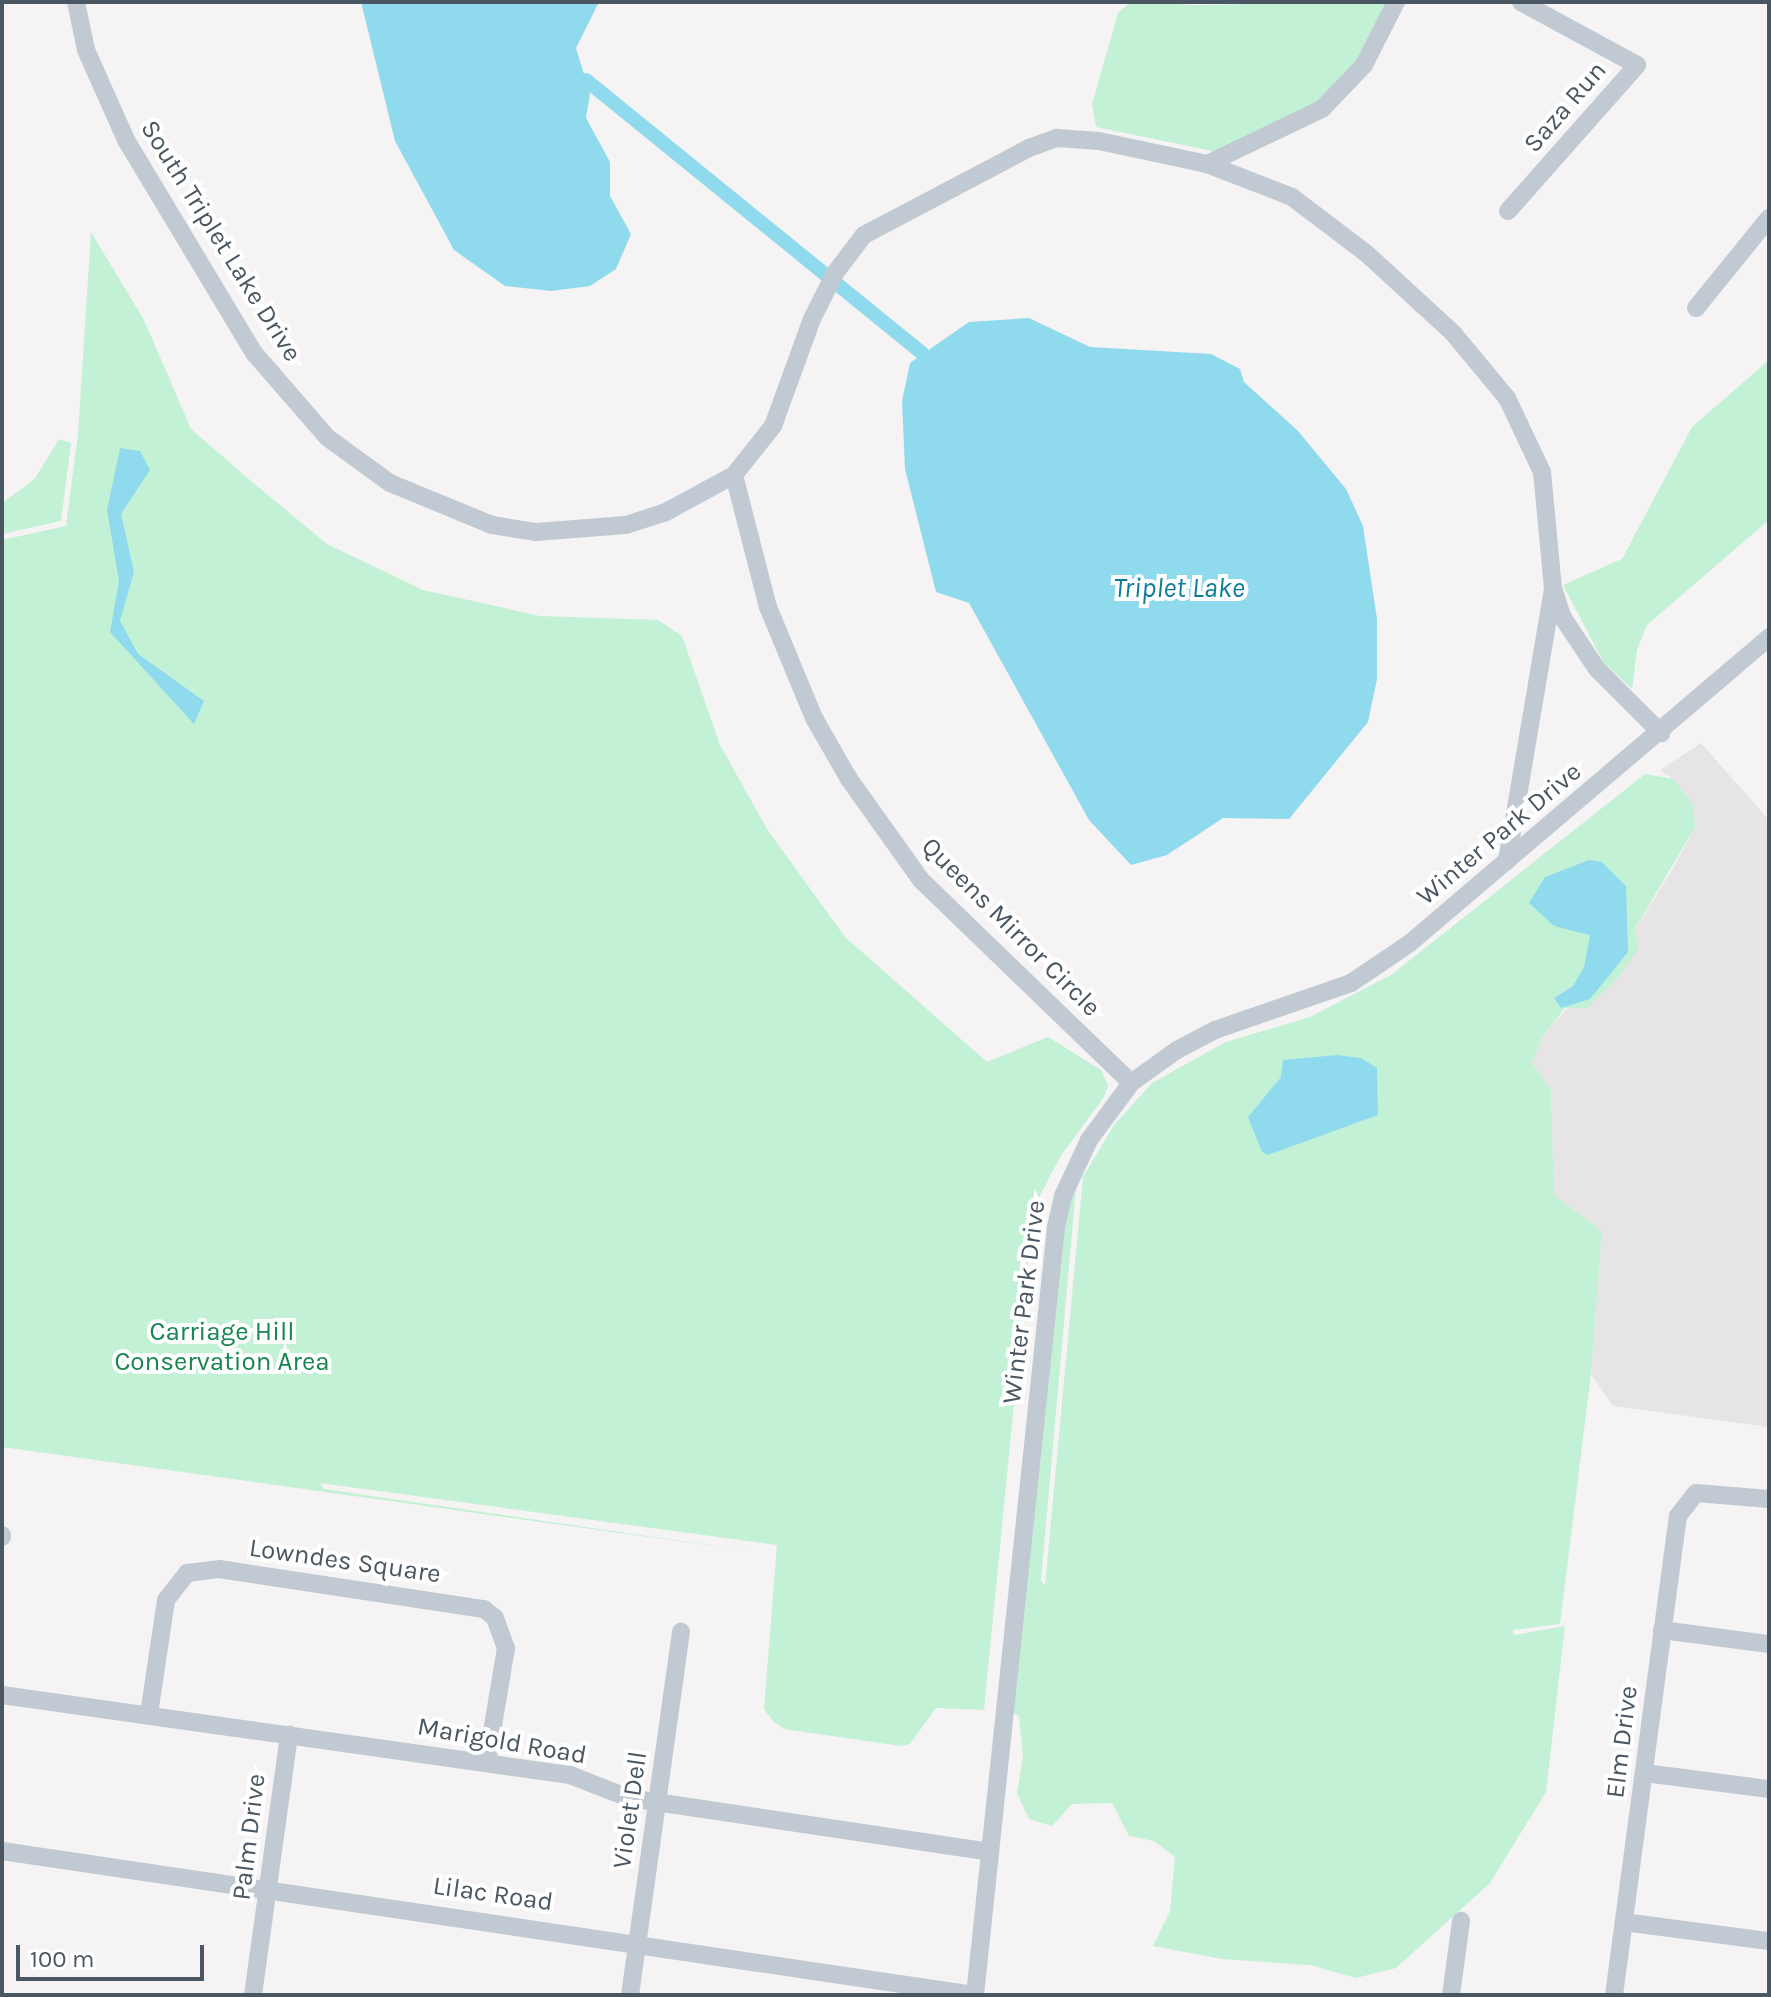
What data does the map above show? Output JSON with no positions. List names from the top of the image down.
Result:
{
  "streets": {
    "street": [
      "Saza Run",
      "South Triplet Lake Drive",
      "Winter Park Drive",
      "Queens Mirror Circle",
      "Lowndes Square",
      "Marigold Road",
      "Elm Drive",
      "Violet Dell",
      "Palm Drive",
      "Lilac Road"
    ]
  },
  "crossings": [
    ["South Triplet Lake Drive", "Queens Mirror Circle"],
    ["Winter Park Drive", "Queens Mirror Circle"],
    ["Winter Park Drive", "Marigold Road"],
    ["Winter Park Drive", "Lilac Road"],
    ["Lowndes Square", "Marigold Road"],
    ["Marigold Road", "Violet Dell"],
    ["Marigold Road", "Palm Drive"],
    ["Violet Dell", "Lilac Road"],
    ["Palm Drive", "Lilac Road"]
  ],
  "water": ["Triplet Lake"],
  "parks": ["Carriage Hill Conservation Area"],
  "scale_bar": "100 m"
}
